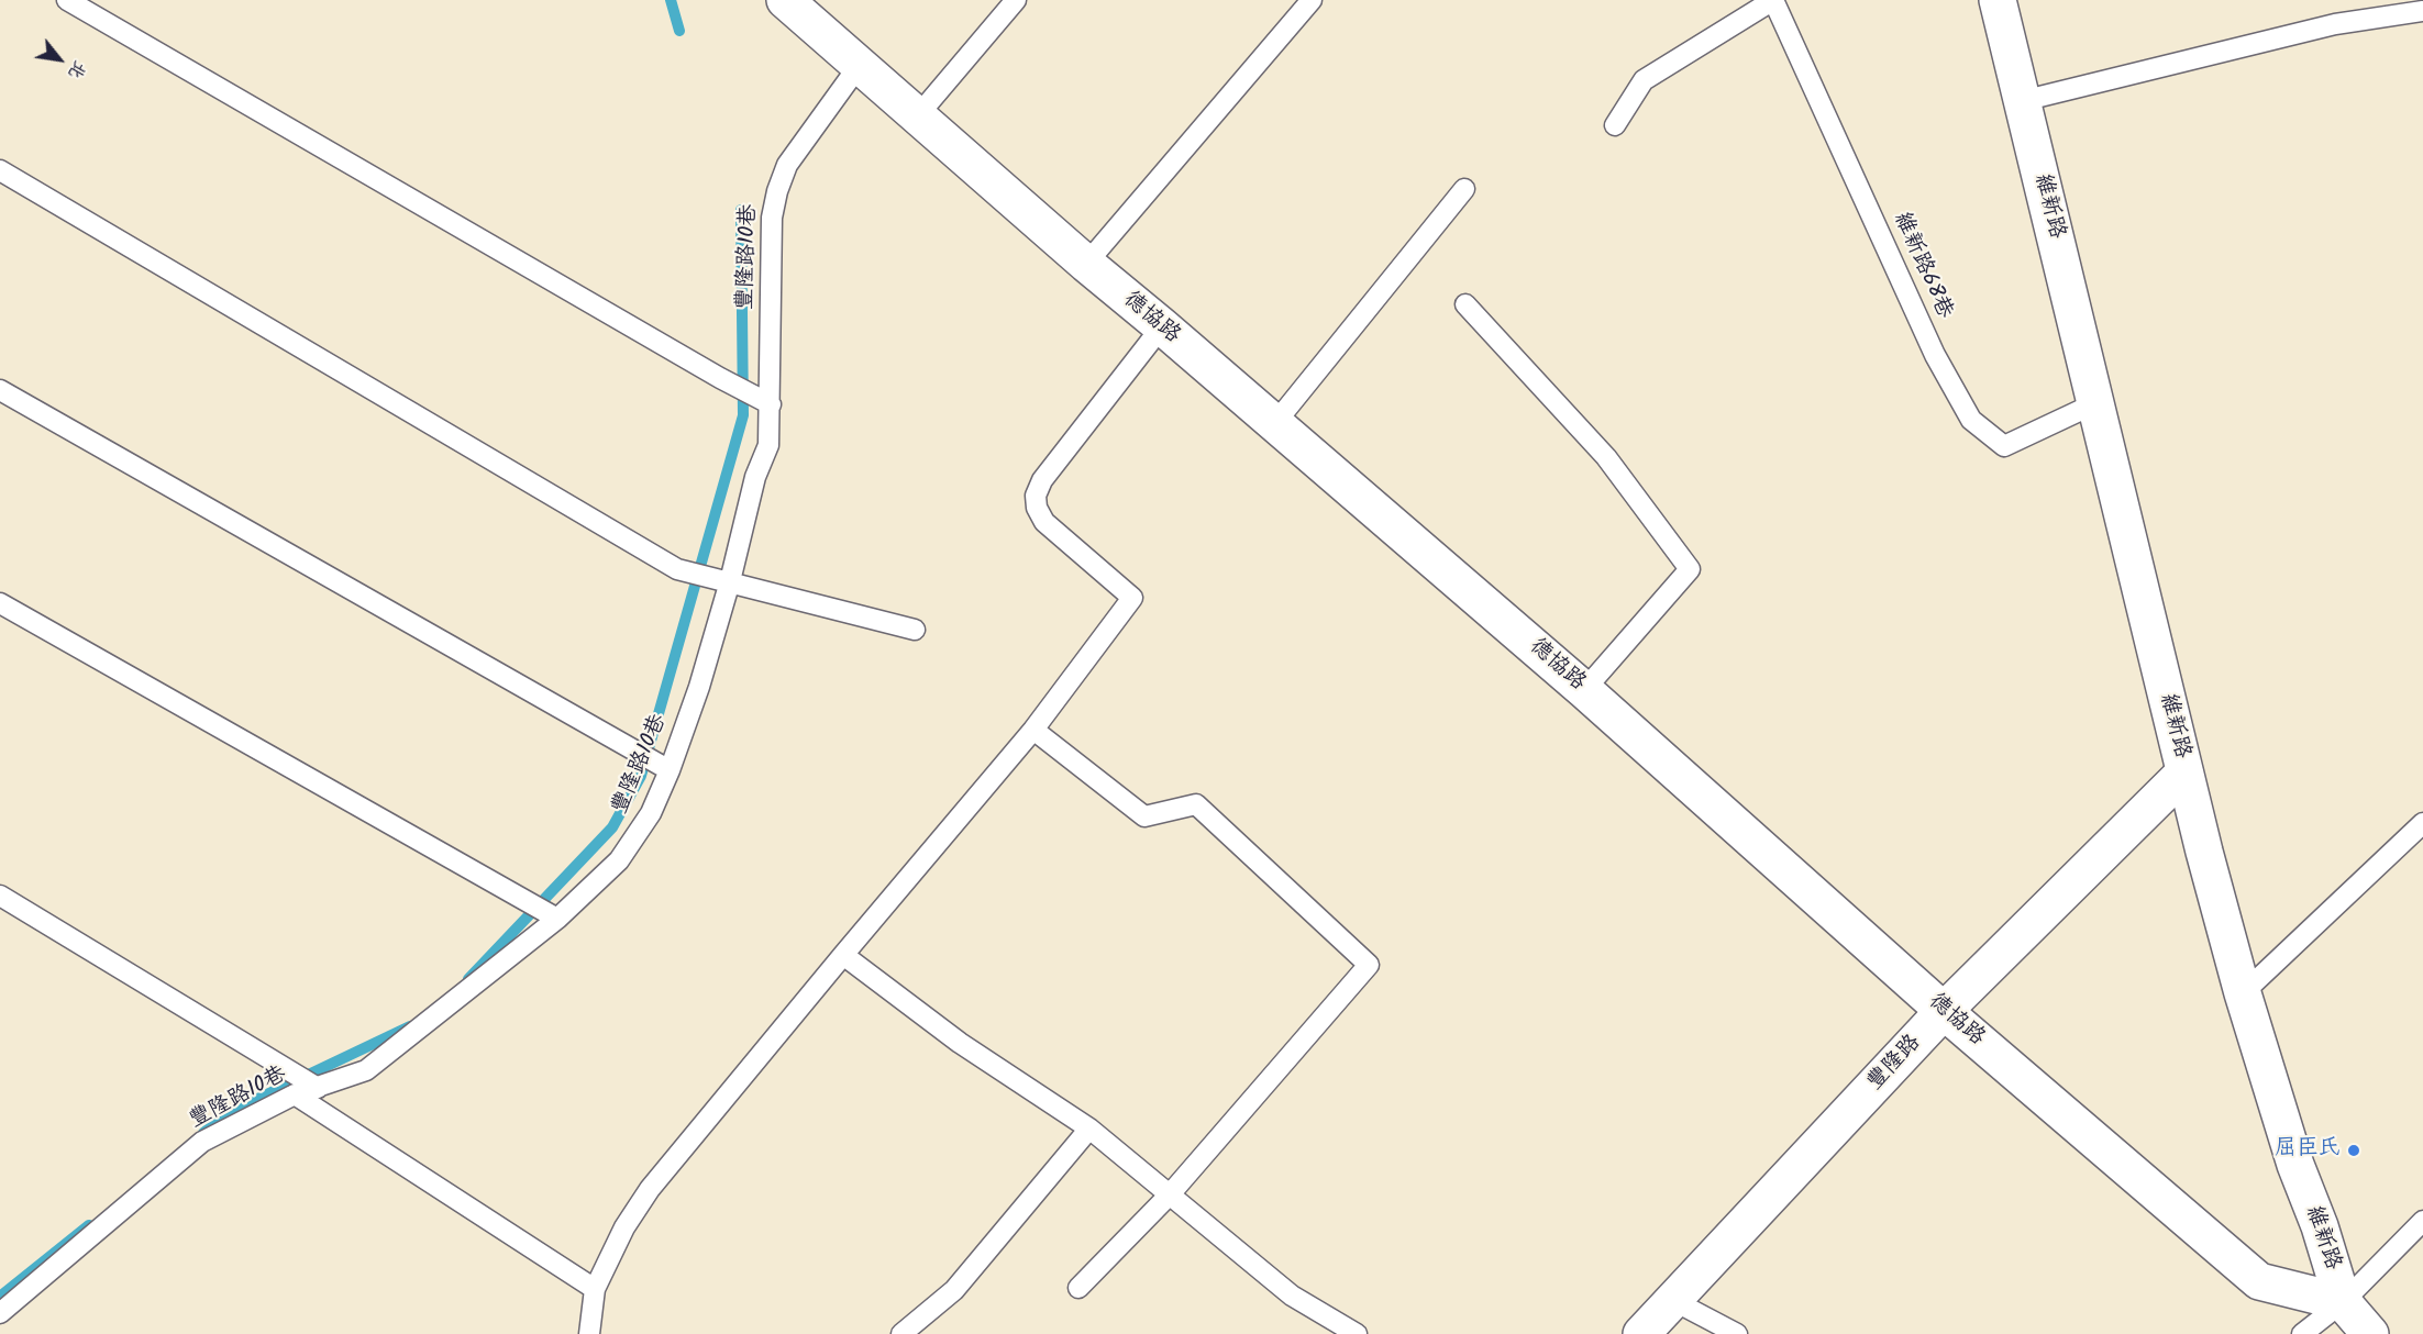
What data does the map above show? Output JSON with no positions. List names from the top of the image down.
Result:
{
  "streets": {
    "street": ["維新路", "德協路", "豐隆路"],
    "lane": ["豐隆路10巷", "維新路68巷"]
  },
  "crossings": [
    ["維新路", "維新路68巷"],
    ["維新路", "德協路"],
    ["維新路", "豐隆路"],
    ["豐隆路10巷", "德協路"],
    ["德協路", "豐隆路"]
  ],
  "places": ["屈臣氏"],
  "north": "bottom right"
}
